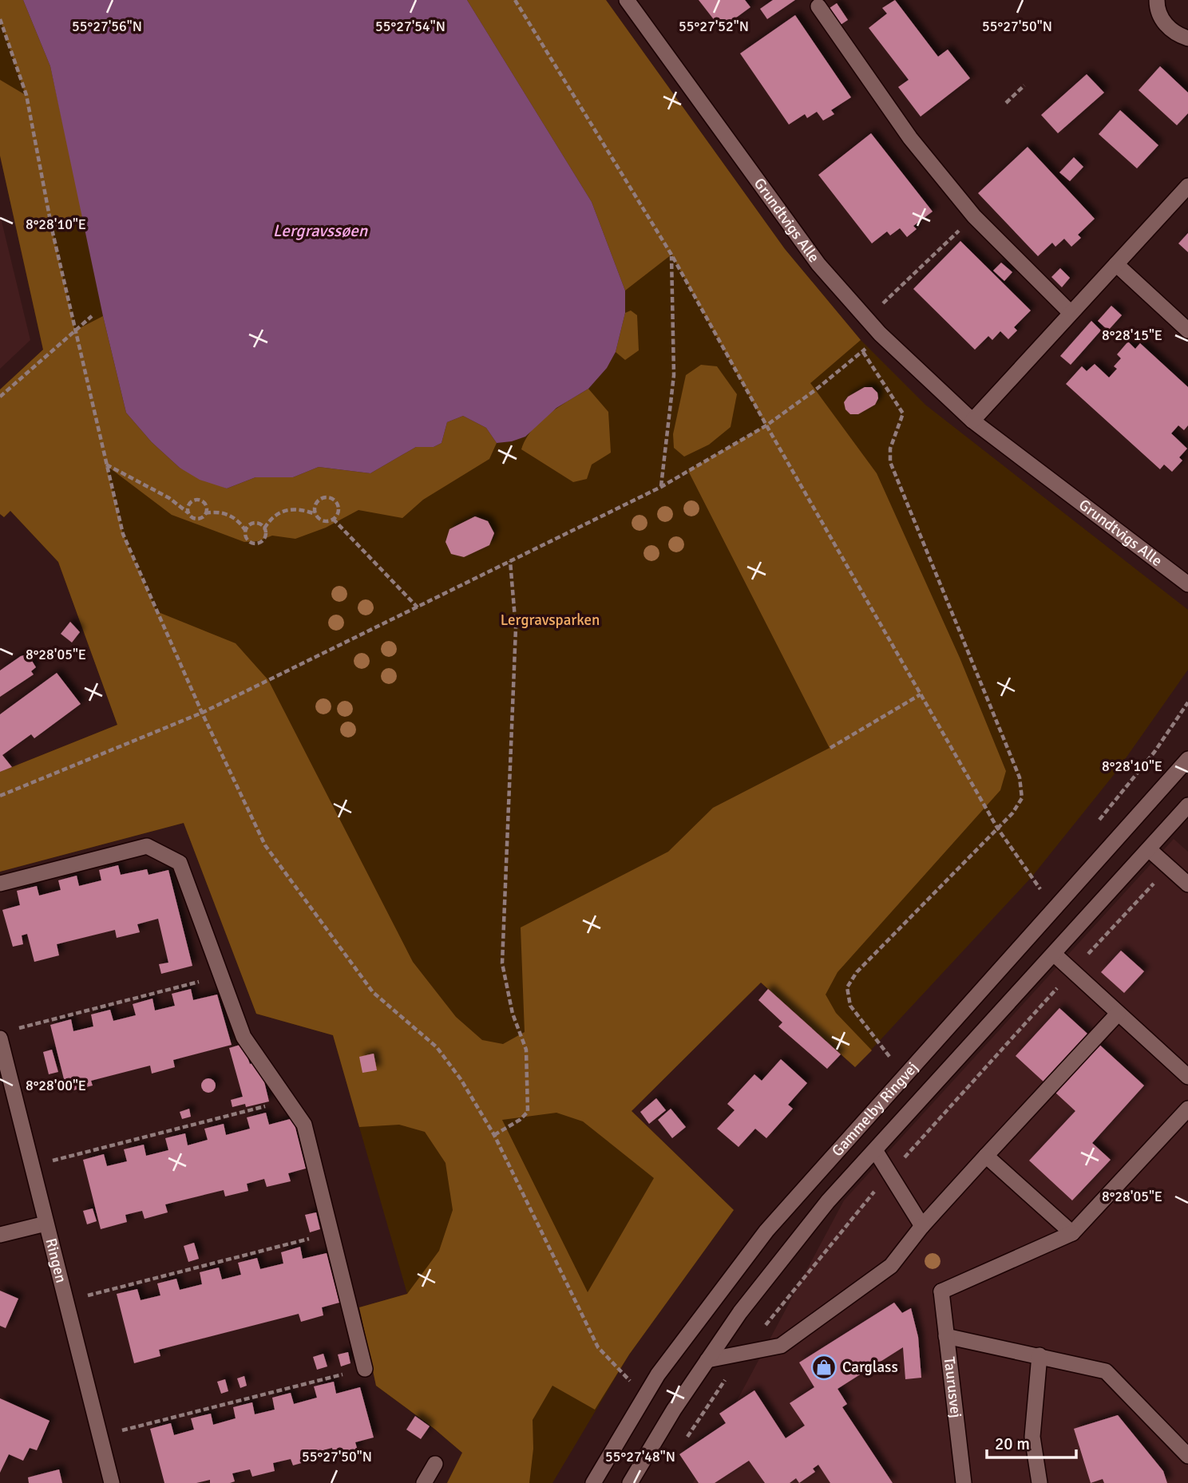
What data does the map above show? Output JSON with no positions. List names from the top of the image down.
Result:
{
  "streets": {
    "street": [
      "Grundtvigs Alle",
      "Gammelby Ringvej",
      "Ringen",
      "Taurusvej"
    ]
  },
  "water": ["Lergravssøen"],
  "parks": ["Lergravsparken"],
  "places": {
    "shop": ["Carglass"]
  },
  "scale_bar": "20 m",
  "coordinates": [
    "55°27'56\"N",
    "55°27'54\"N",
    "55°27'52\"N",
    "55°27'50\"N",
    "8°28'10\"E",
    "8°28'15\"E",
    "8°28'05\"E",
    "8°28'00\"E",
    "55°27'48\"N"
  ]
}
